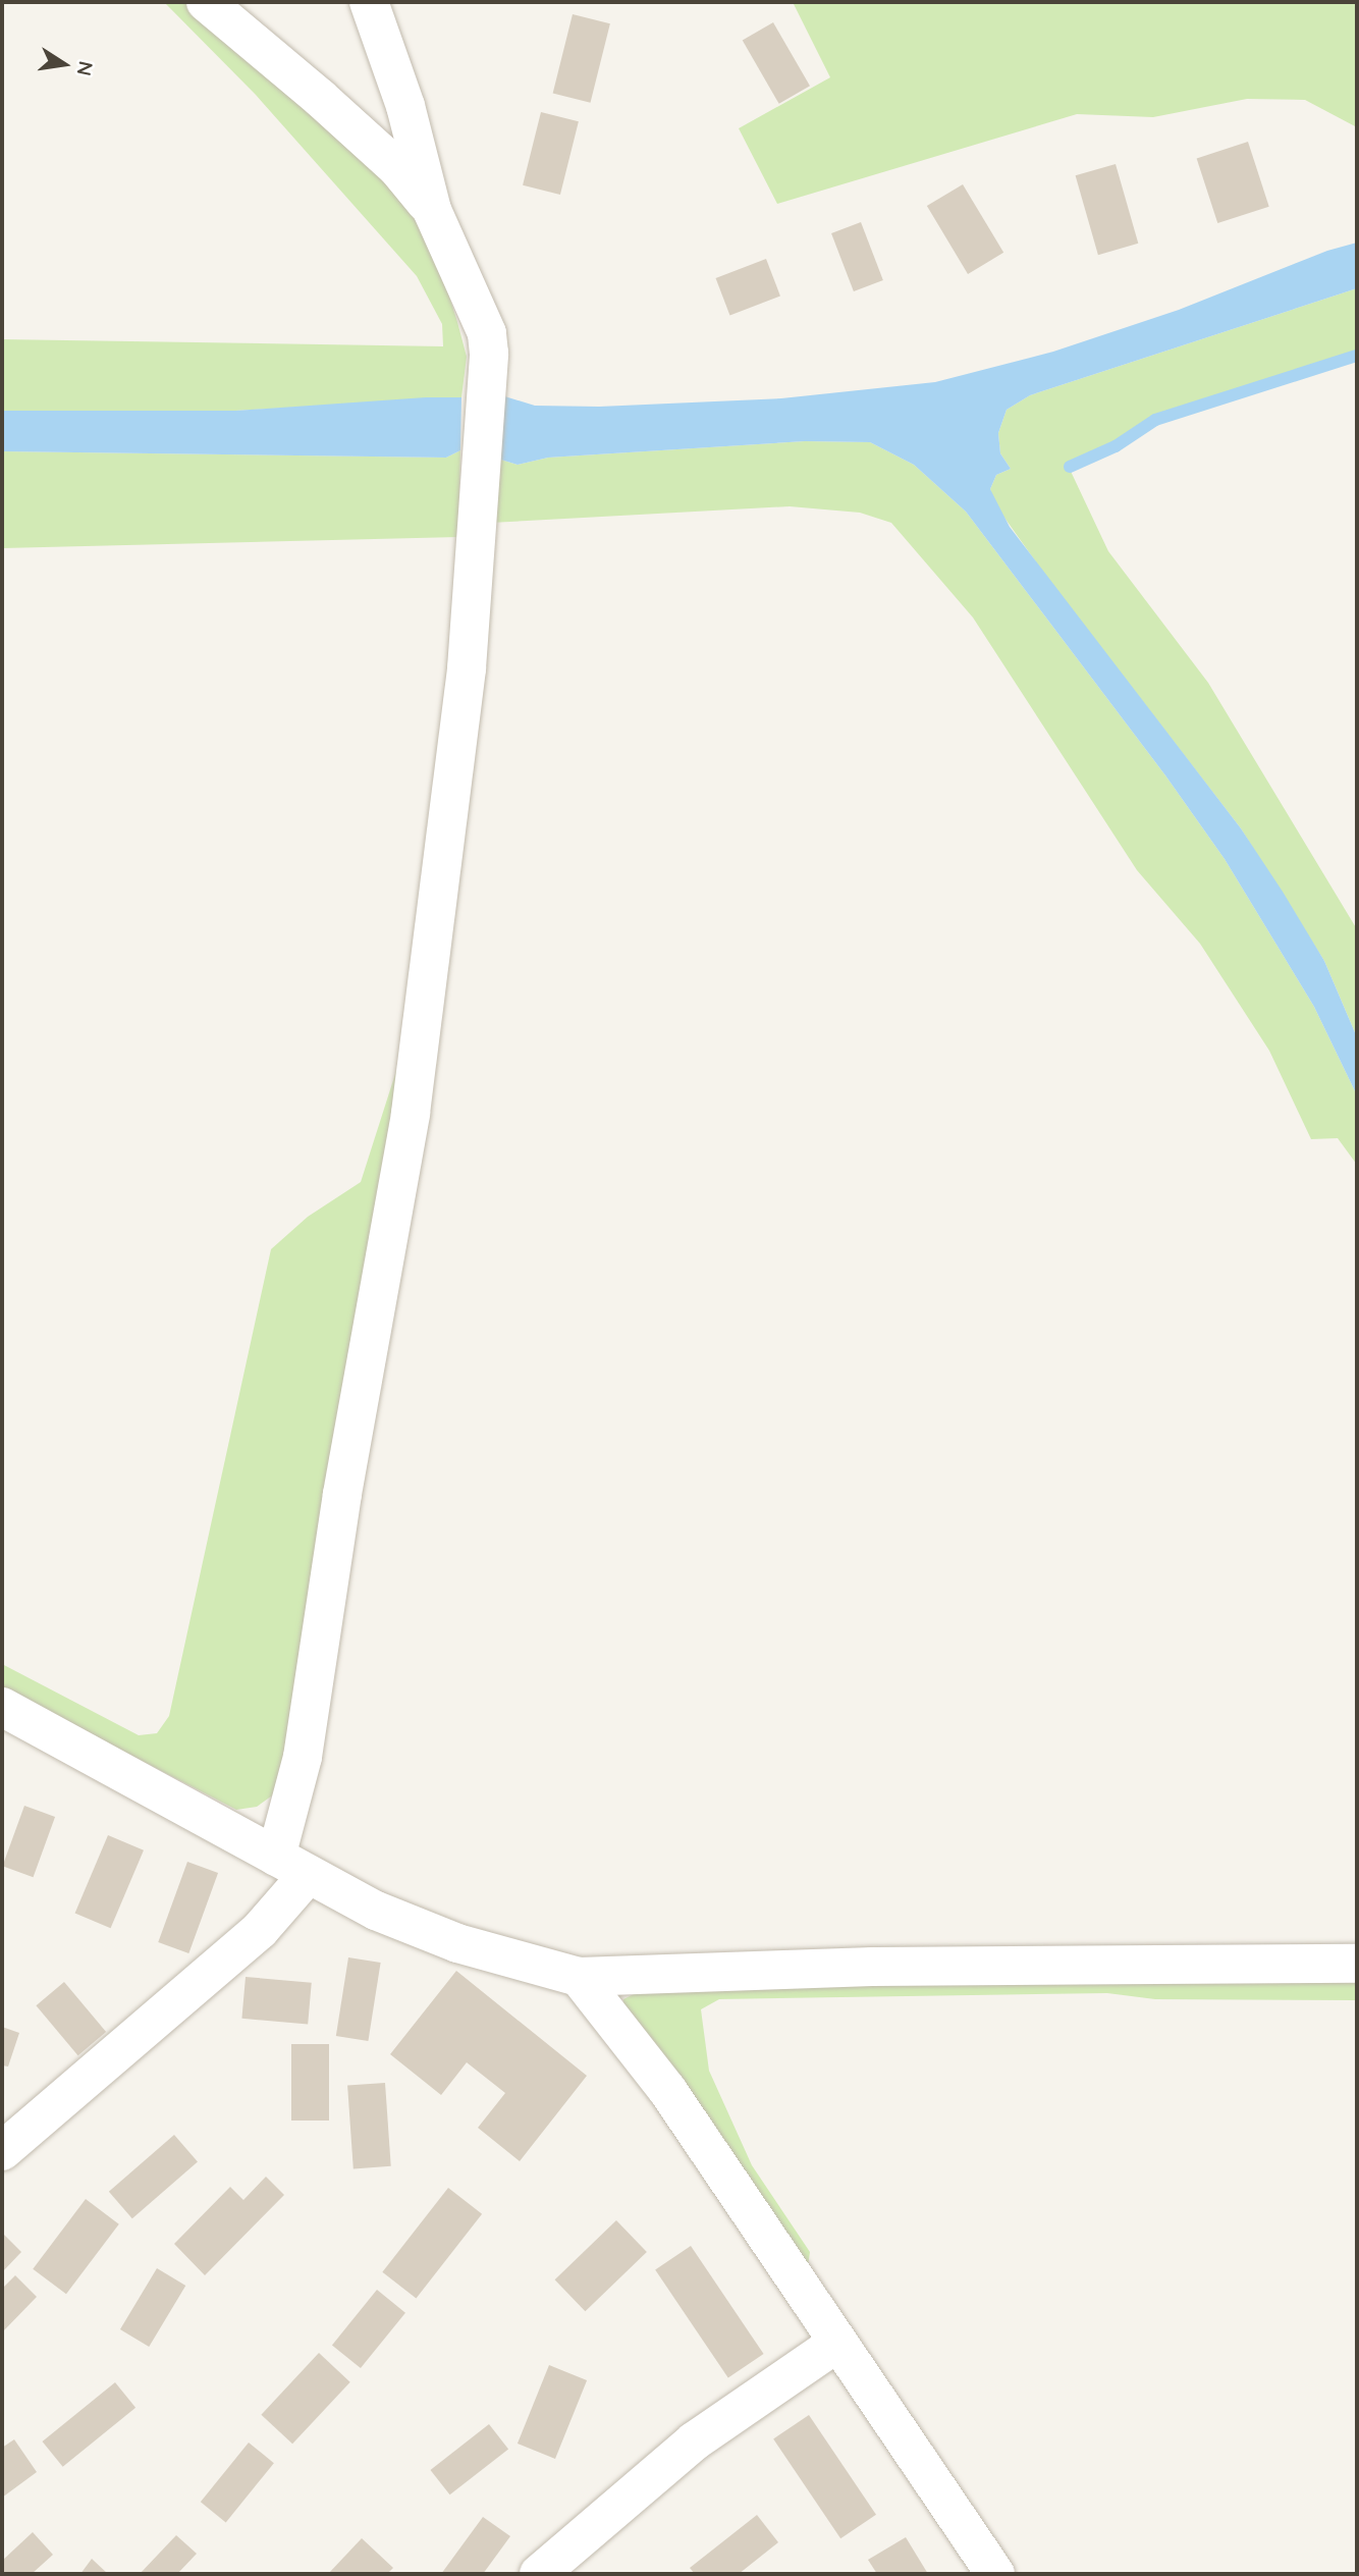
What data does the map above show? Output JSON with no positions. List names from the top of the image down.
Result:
{
  "north": "right"
}
